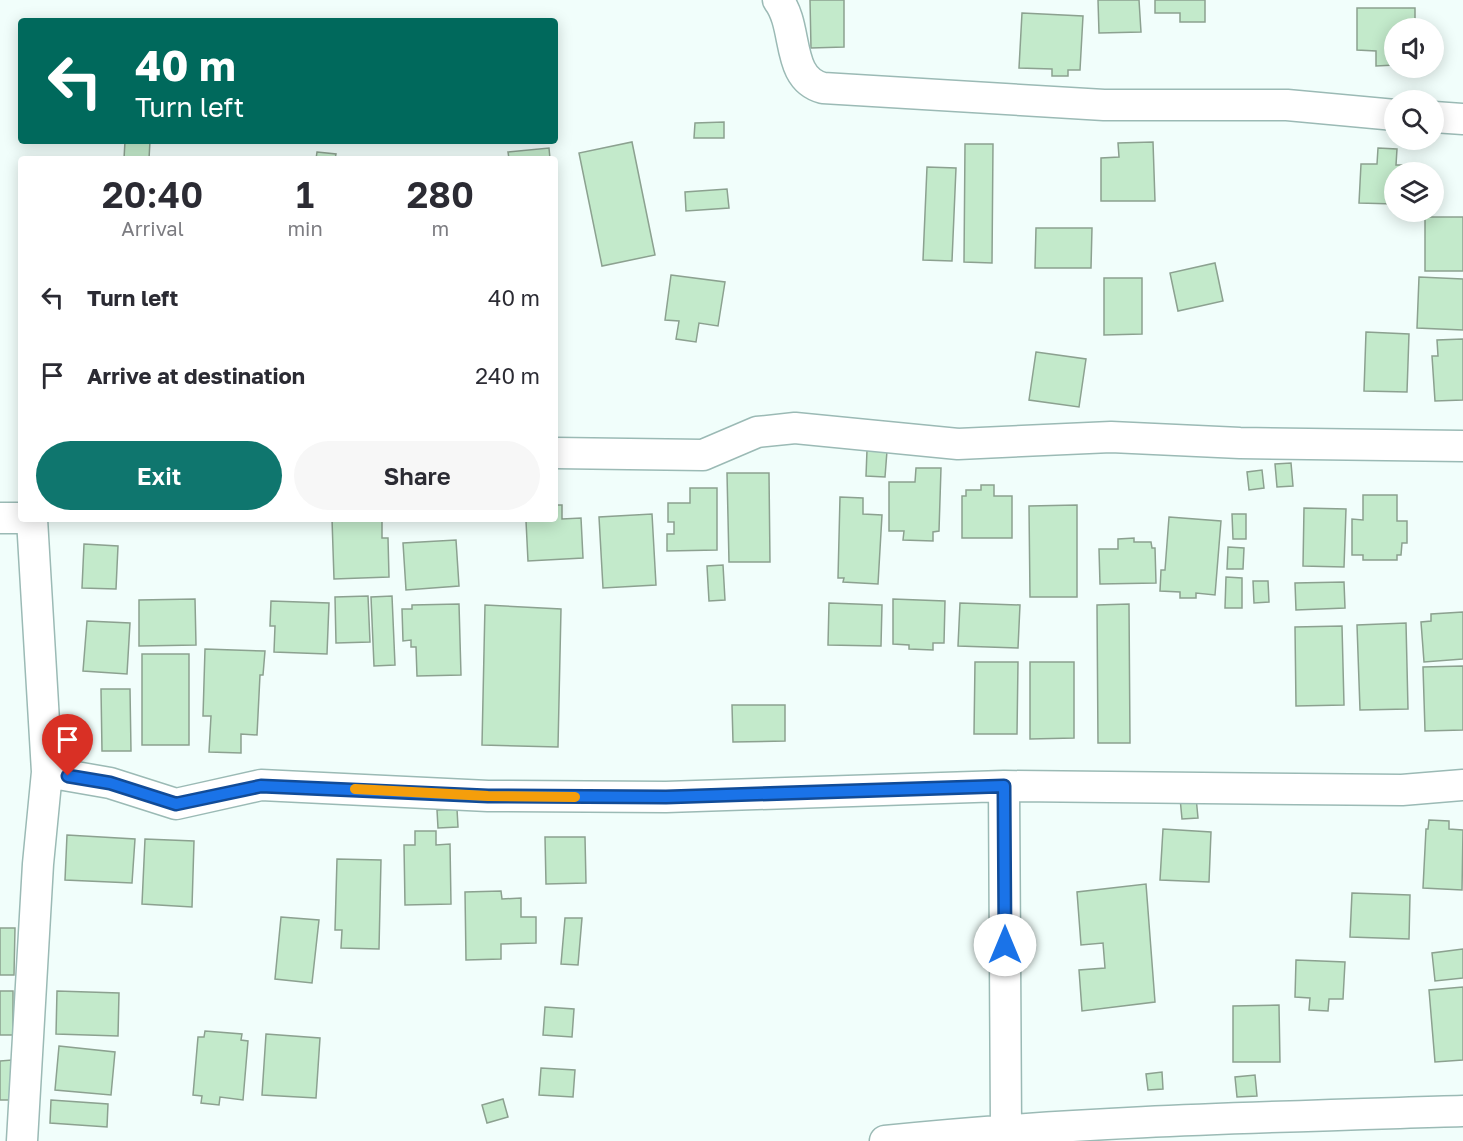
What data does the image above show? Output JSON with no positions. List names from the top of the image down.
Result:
{
  "page": {
    "turn": ["40 m", "Turn left"],
    "eta": [
      "20:40",
      "Arrival",
      "1",
      "min",
      "280",
      "m"
    ],
    "list": [
      {
        "name": "Turn left",
        "value": "40 m"
      },
      {
        "name": "Arrive at destination",
        "value": "240 m"
      }
    ],
    "buttons": ["Exit", "Share"]
  }
}
